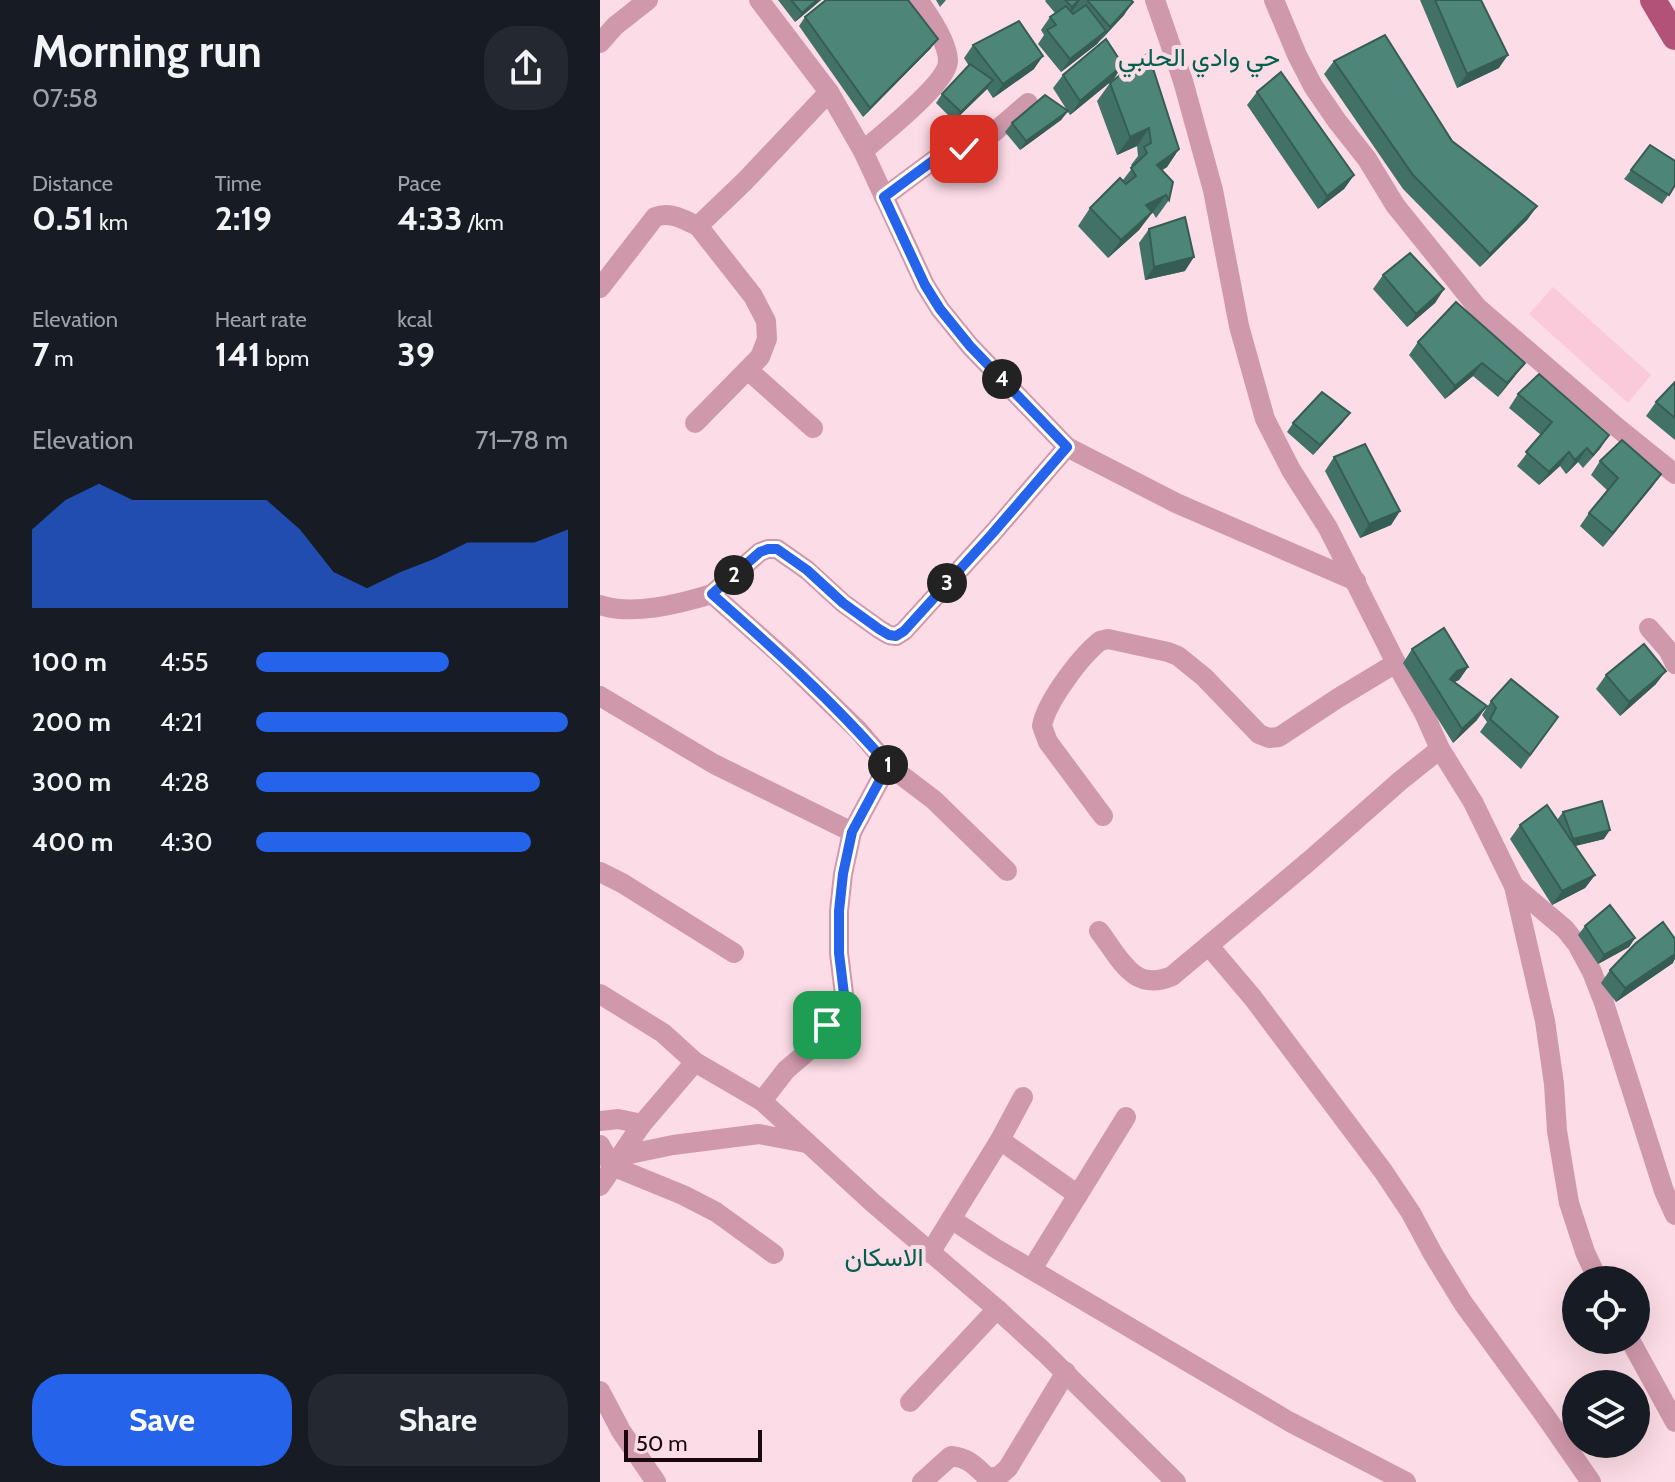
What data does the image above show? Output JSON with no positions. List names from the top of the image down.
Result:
{
  "districts": ["حي وادي الحلبي", "الاسكان"],
  "scale_bar": "50 m",
  "page": {
    "heading": ["Morning run", "07:58"],
    "stats": [
      ["Distance", "0.51 km"],
      ["Time", "2:19"],
      ["Pace", "4:33 /km"],
      ["Elevation", "7 m"],
      ["Heart rate", "141 bpm"],
      ["kcal", "39"]
    ],
    "pins": [
      "4",
      "2",
      "3",
      "1"
    ],
    "chart": ["Elevation", "71–78 m"],
    "list": [
      {
        "name": "100 m",
        "note": "4:55"
      },
      {
        "name": "200 m",
        "note": "4:21"
      },
      {
        "name": "300 m",
        "note": "4:28"
      },
      {
        "name": "400 m",
        "note": "4:30"
      }
    ],
    "buttons": ["Save", "Share"],
    "scale": "50 m"
  }
}
